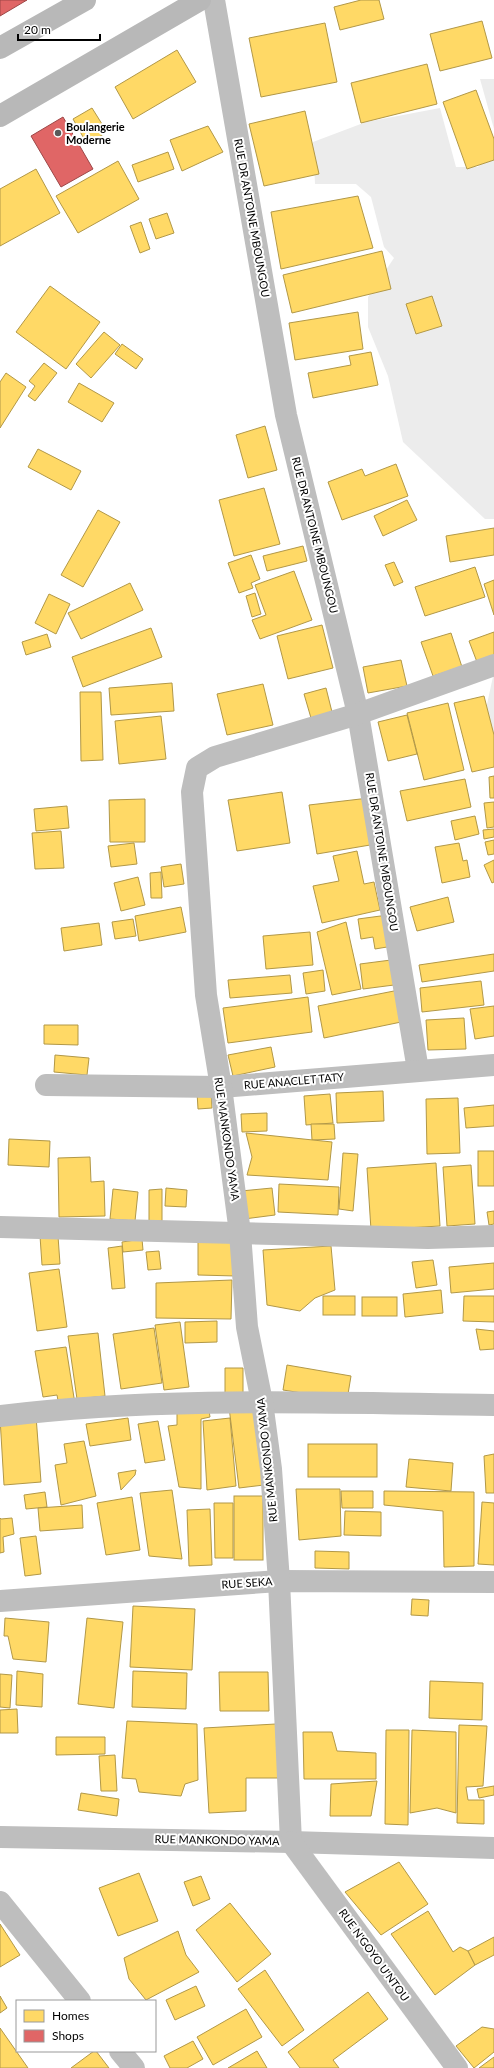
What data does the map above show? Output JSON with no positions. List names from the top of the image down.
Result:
{
  "streets": {
    "street": [
      "RUE DR ANTOINE MBOUNGOU",
      "RUE ANACLET TATY",
      "RUE MANKONDO YAMA",
      "RUE SEKA",
      "RUE N'GOYO U'NTOU"
    ]
  },
  "crossings": [
    ["RUE DR ANTOINE MBOUNGOU", "RUE ANACLET TATY"],
    ["RUE DR ANTOINE MBOUNGOU", "RUE MANKONDO YAMA"],
    ["RUE ANACLET TATY", "RUE MANKONDO YAMA"],
    ["RUE MANKONDO YAMA", "RUE SEKA"],
    ["RUE MANKONDO YAMA", "RUE N'GOYO U'NTOU"]
  ],
  "places": ["Boulangerie Moderne"],
  "legend": ["Homes", "Shops"],
  "scale_bar": "20 m"
}
